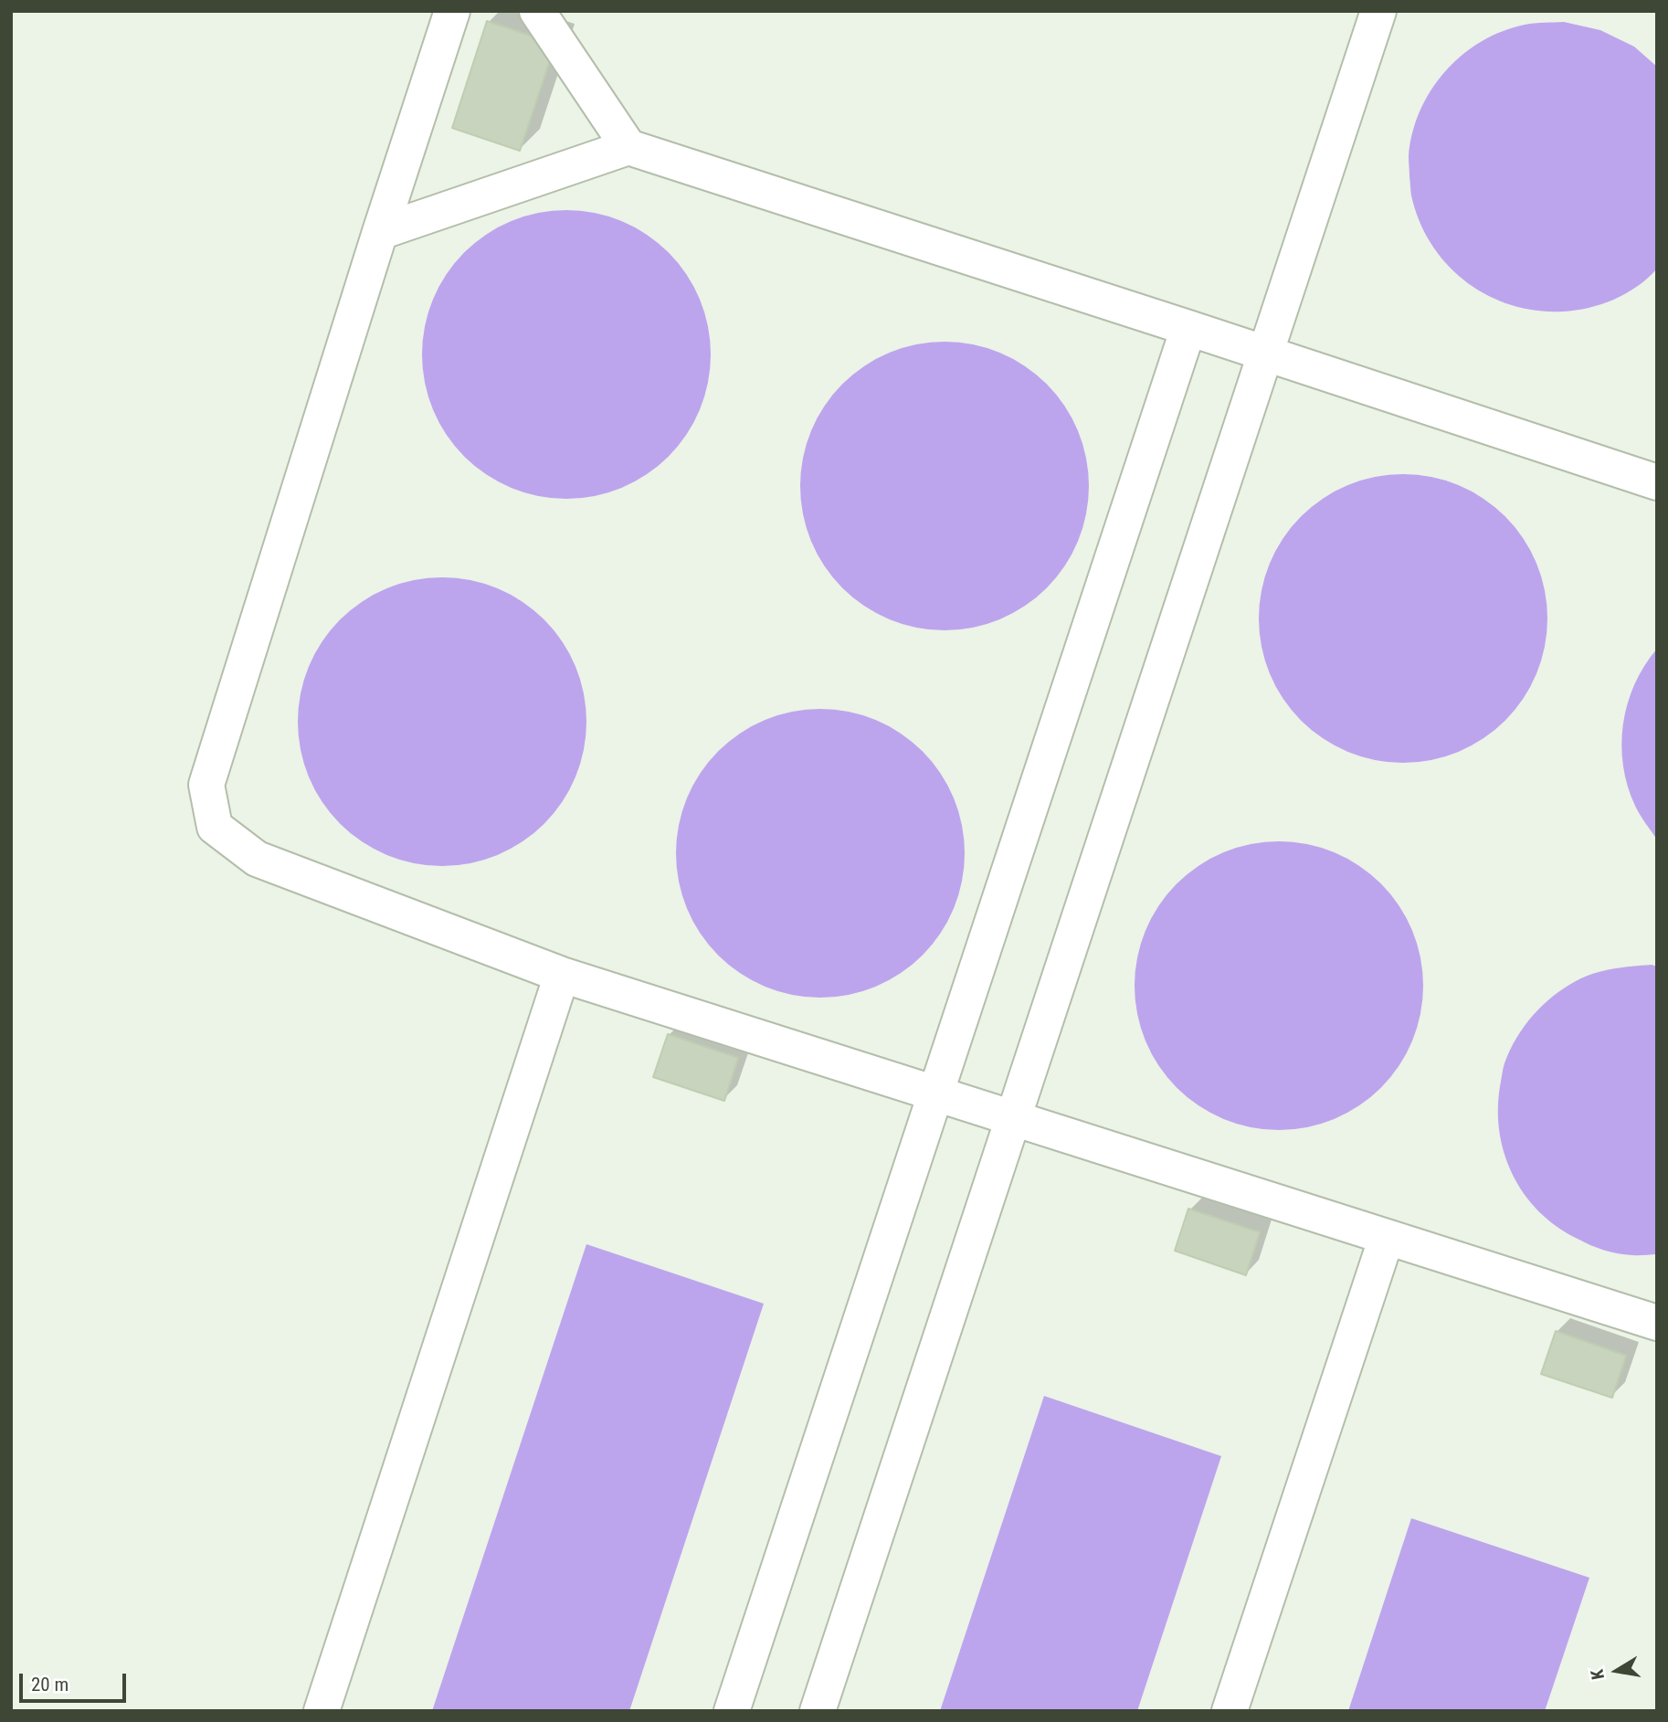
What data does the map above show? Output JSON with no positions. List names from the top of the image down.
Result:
{
  "scale_bar": "20 m",
  "north": "left"
}
